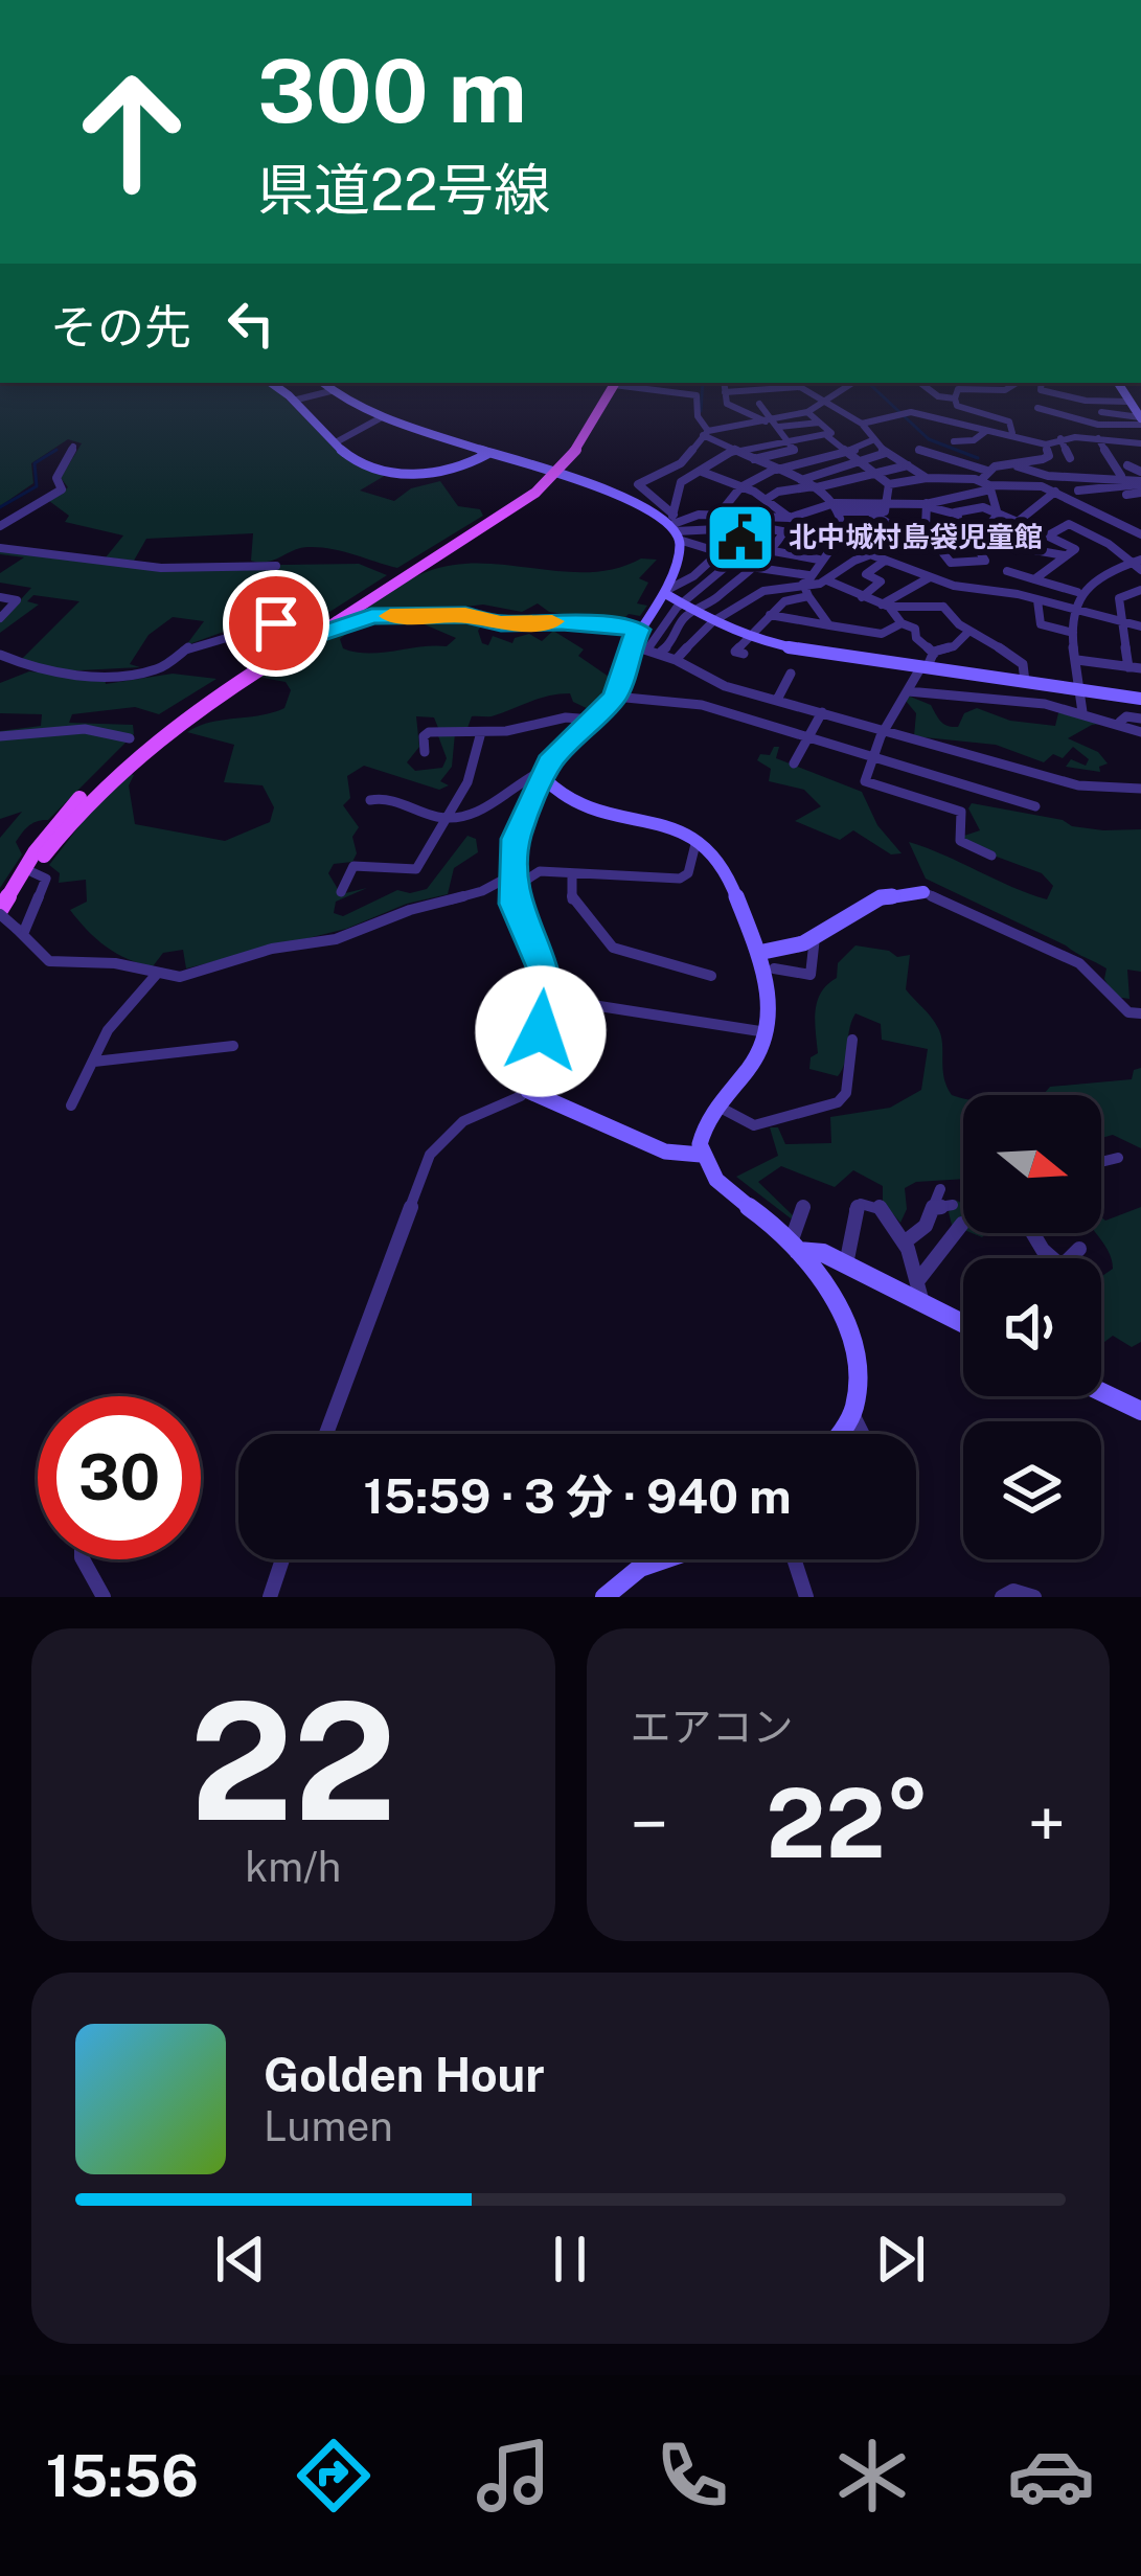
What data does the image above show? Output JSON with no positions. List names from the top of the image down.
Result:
{
  "places": {
    "public building": ["北中城村島袋児童館"]
  },
  "north": "right",
  "page": {
    "turn": ["300 m", "県道22号線"],
    "then": "その先",
    "limit": "30",
    "trip": "15:59 · 3 分 · 940 m",
    "tile": [
      ["22", "km/h"],
      "エアコン"
    ],
    "heat": ["−", "22°", "+"],
    "song": ["Golden Hour", "Lumen"],
    "tabs": "15:56"
  }
}
